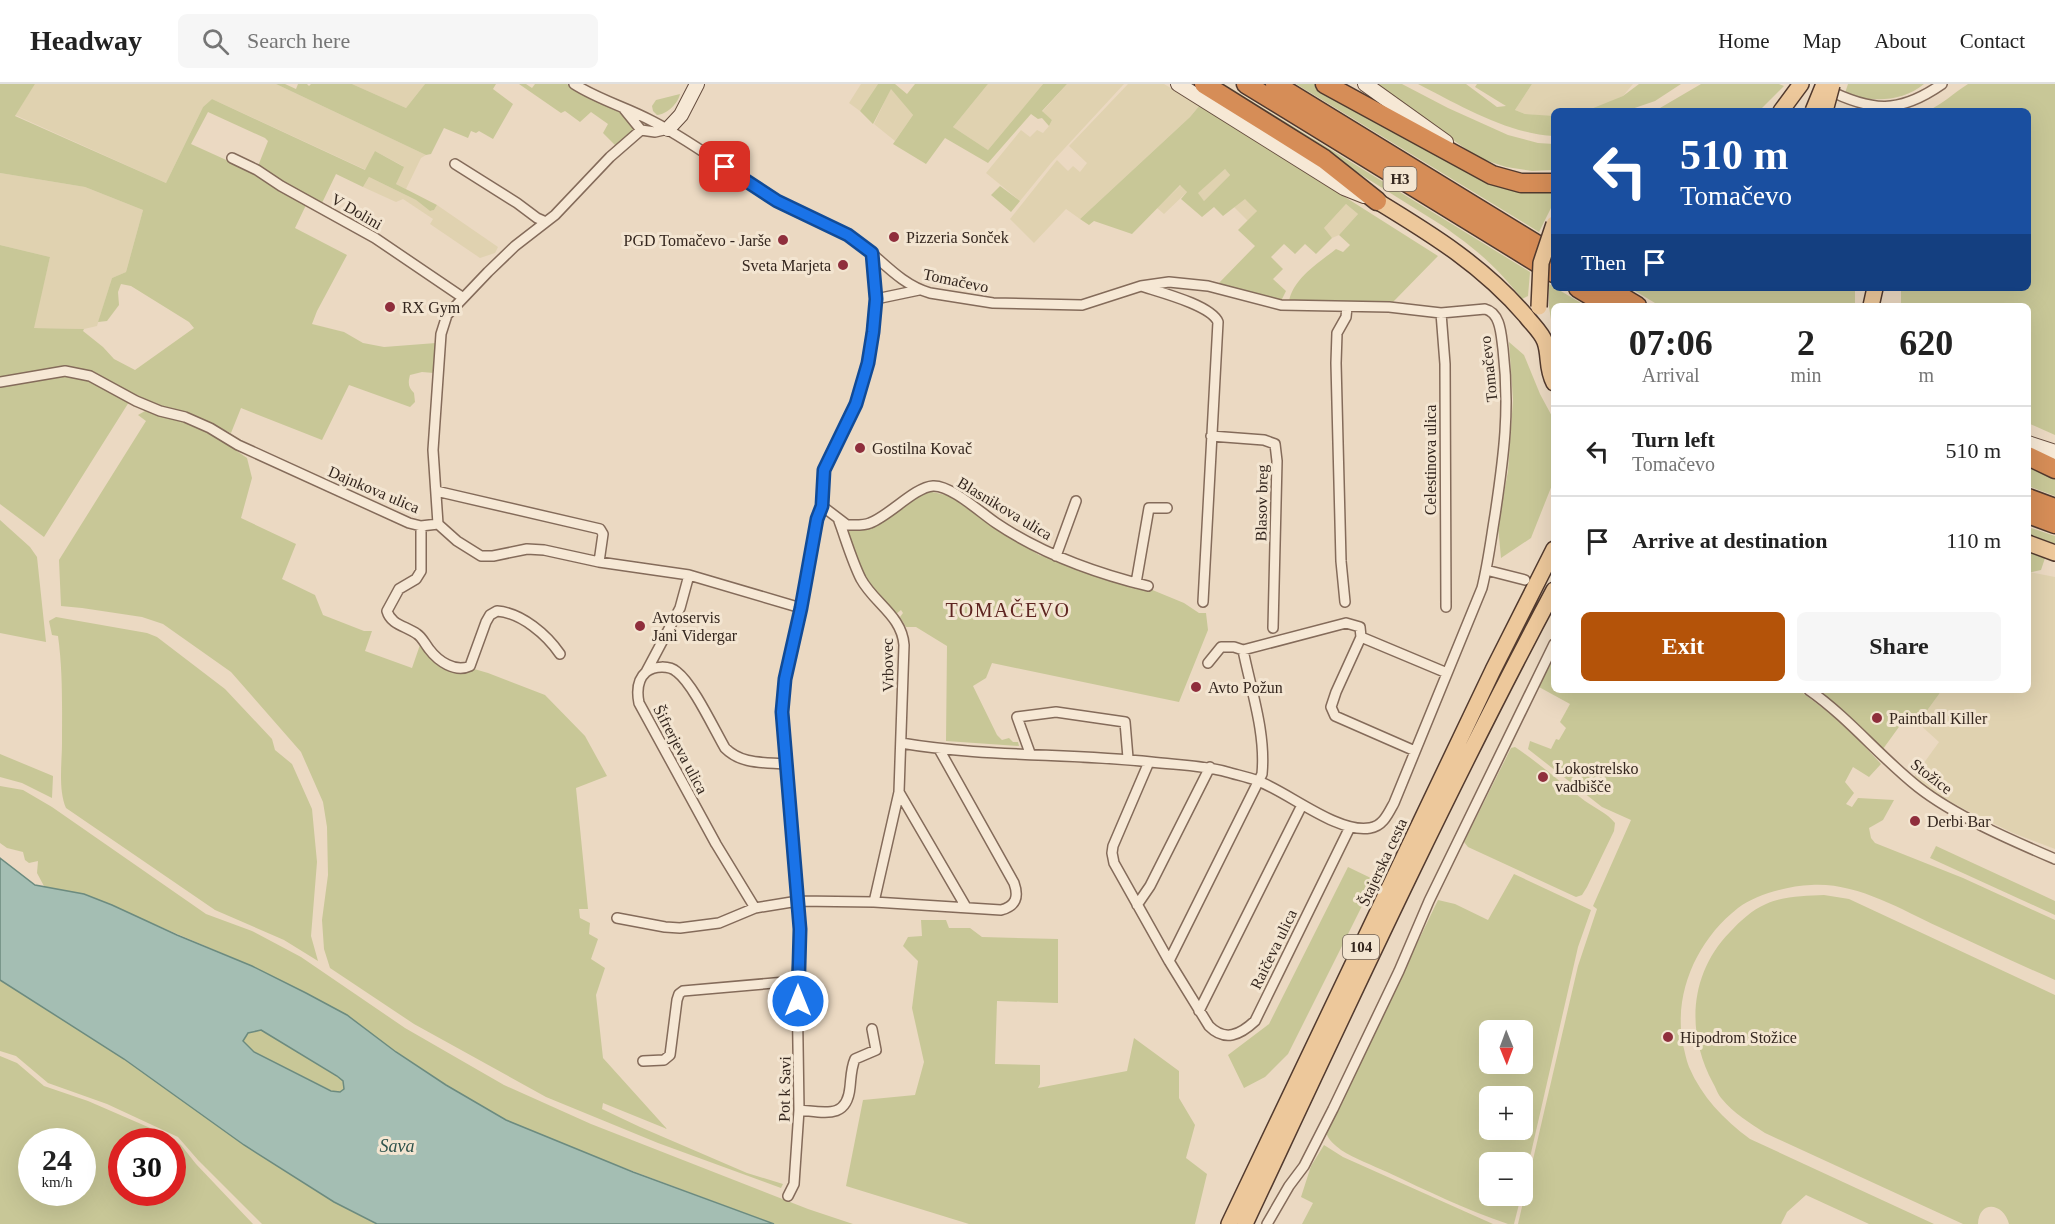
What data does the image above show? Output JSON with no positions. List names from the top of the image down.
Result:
{
  "streets": {
    "highway": ["H3"],
    "main road": ["Štajerska cesta", "104"],
    "street": [
      "V Dolini",
      "Tomačevo",
      "Celestinova ulica",
      "Dajnkova ulica",
      "Blasov breg",
      "Blasnikova ulica",
      "Vrbovec",
      "Šifrerjeva ulica",
      "Stožice",
      "Raičeva ulica",
      "Pot k Savi"
    ]
  },
  "crossings": [
    ["Tomačevo", "Celestinova ulica"],
    ["Tomačevo", "Pot k Savi"],
    ["Dajnkova ulica", "Pot k Savi"],
    ["Blasnikova ulica", "Vrbovec"]
  ],
  "districts": ["TOMAČEVO"],
  "water": ["Sava"],
  "places": [
    "Pizzeria Sonček",
    "PGD Tomačevo - Jarše",
    "Sveta Marjeta",
    "RX Gym",
    "Gostilna Kovač",
    "Avtoservis Jani Vidergar",
    "Avto Požun",
    "Paintball Killer",
    "Lokostrelsko vadbišče",
    "Derbi Bar",
    "Hipodrom Stožice"
  ],
  "north": "bottom",
  "page": {
    "header": "Headway",
    "search": "Search here",
    "nav": [
      "Home",
      "Map",
      "About",
      "Contact"
    ],
    "turn": ["510 m", "Tomačevo"],
    "then": "Then",
    "eta": [
      "07:06",
      "Arrival",
      "2",
      "min",
      "620",
      "m"
    ],
    "list": [
      {
        "name": "Turn left",
        "note": "Tomačevo",
        "value": "510 m"
      },
      {
        "name": "Arrive at destination",
        "value": "110 m"
      }
    ],
    "buttons": ["Exit", "Share"],
    "map_buttons": ["+", "−"],
    "speed": "24 km/h",
    "limit": "30"
  }
}
